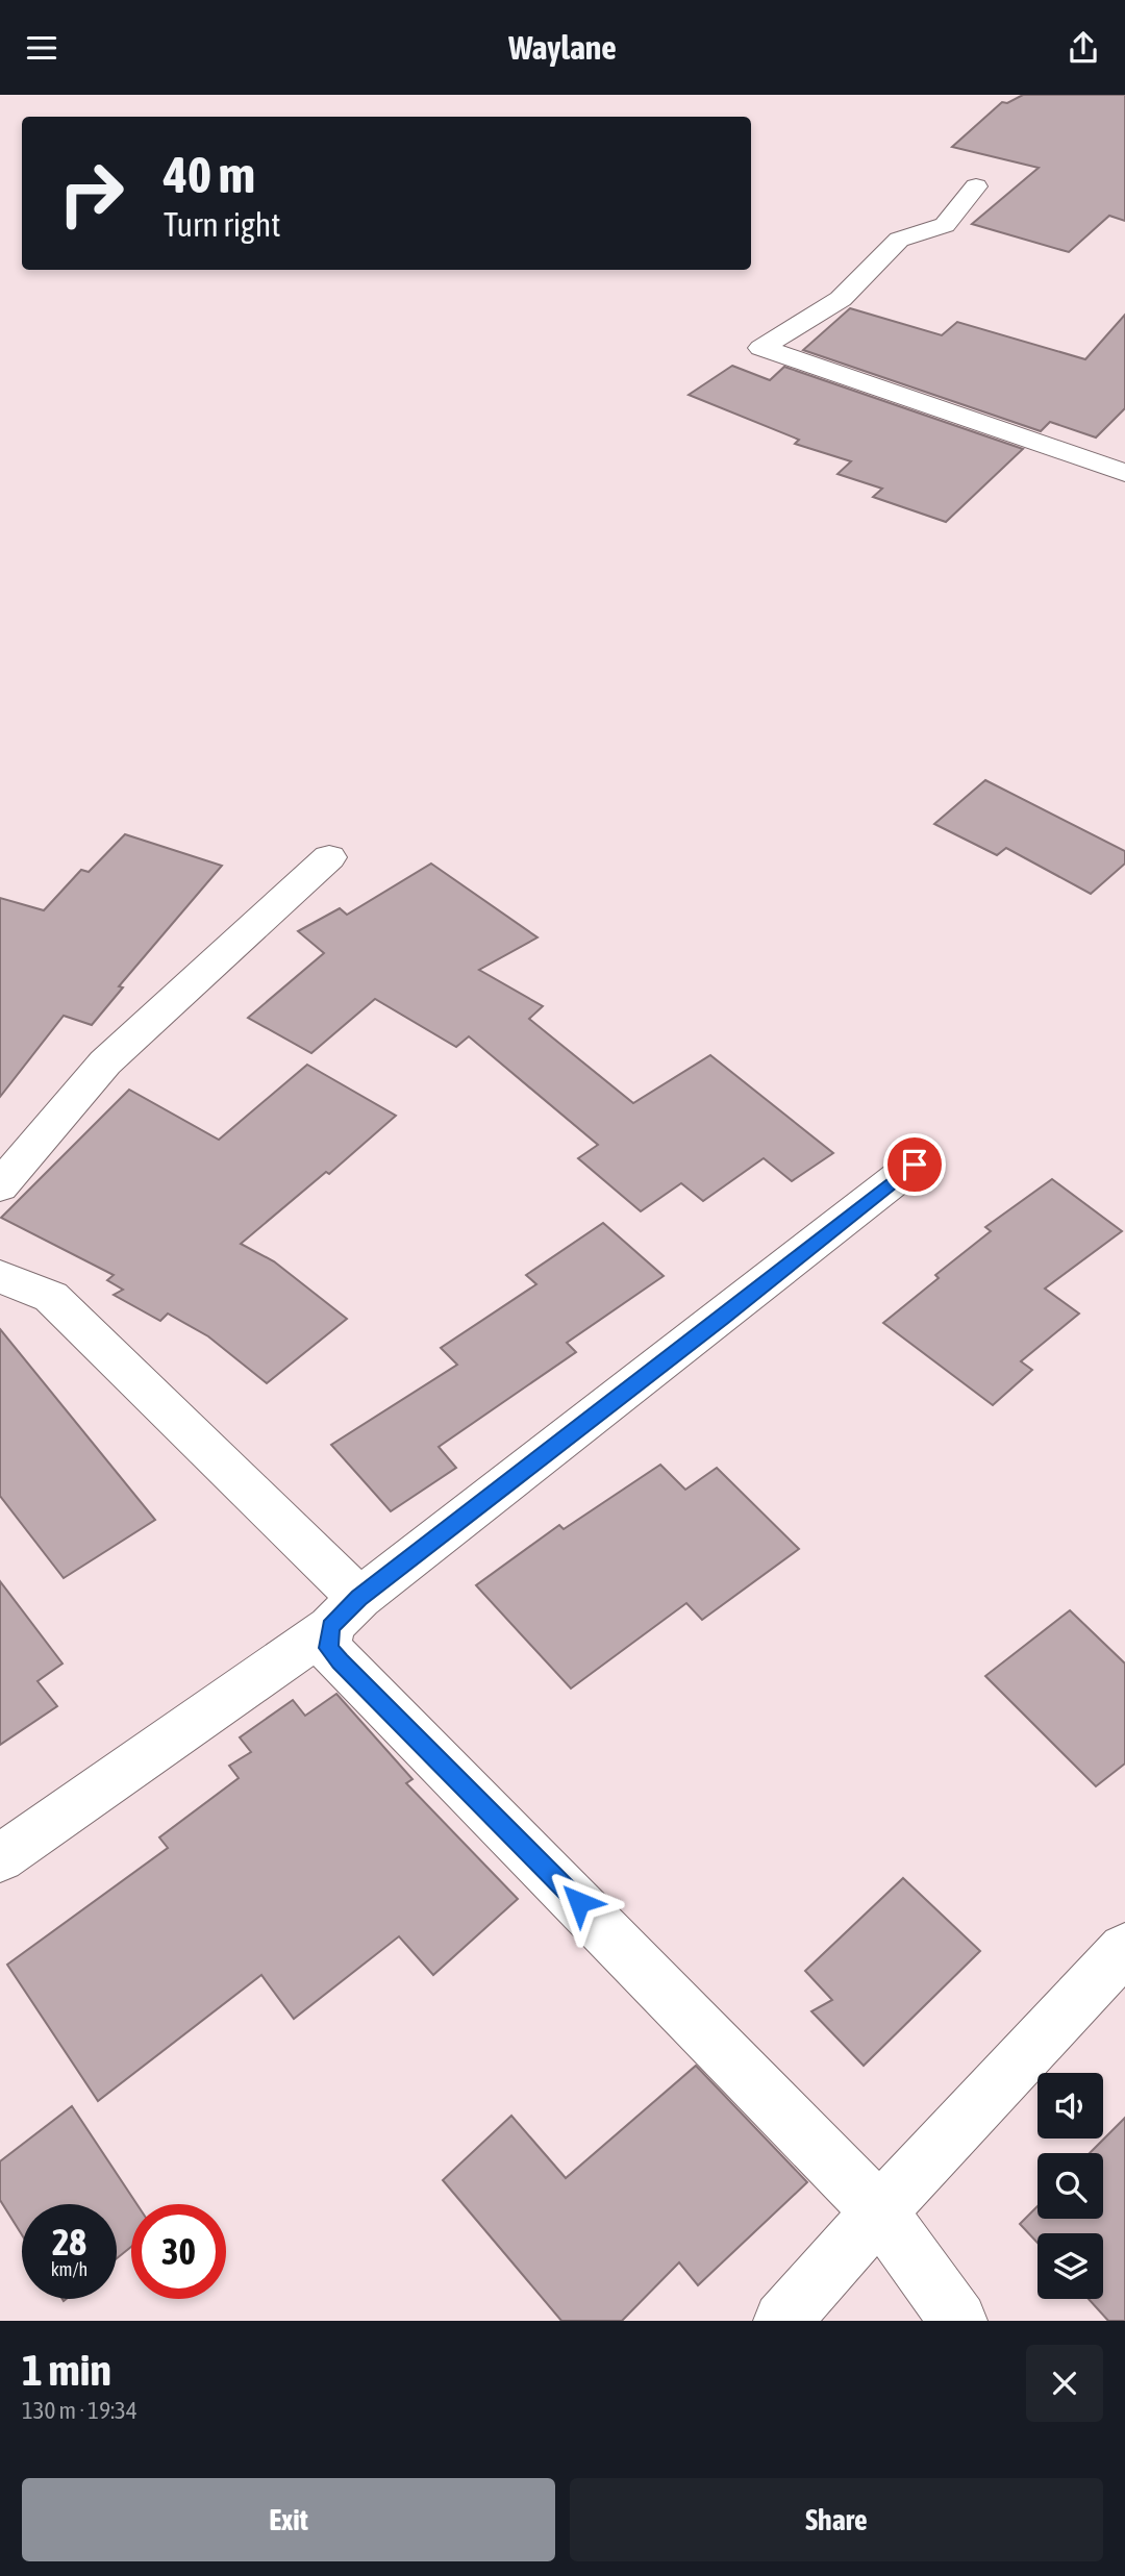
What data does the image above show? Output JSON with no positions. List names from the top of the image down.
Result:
{
  "page": {
    "header": "Waylane",
    "turn": ["40 m", "Turn right"],
    "speed": "28 km/h",
    "limit": "30",
    "heading": ["1 min", "130 m · 19:34"],
    "buttons": ["Exit", "Share"]
  }
}
